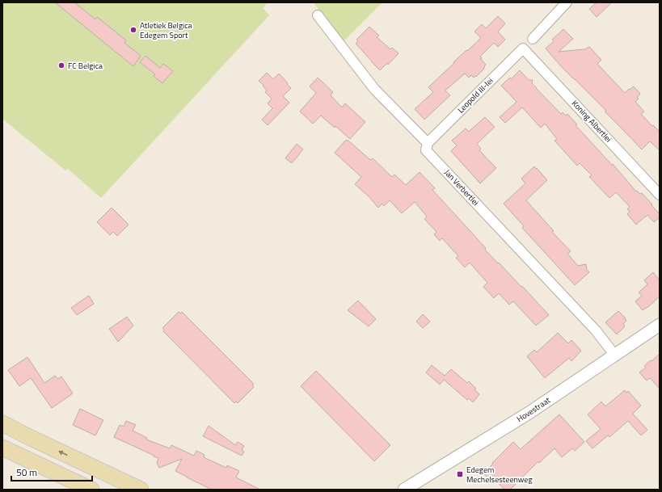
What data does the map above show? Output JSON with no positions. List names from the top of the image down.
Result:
{
  "streets": {
    "street": [
      "Leopold III-lei",
      "Koning Albertlei",
      "Jan Verbertlei",
      "Hovestraat"
    ]
  },
  "crossings": [
    ["Leopold III-lei", "Koning Albertlei"],
    ["Leopold III-lei", "Jan Verbertlei"],
    ["Jan Verbertlei", "Hovestraat"]
  ],
  "places": {
    "other": ["Atletiek Belgica Edegem Sport", "FC Belgica"],
    "transit": ["Edegem Mechelsesteenweg"]
  },
  "scale_bar": "50 m"
}
